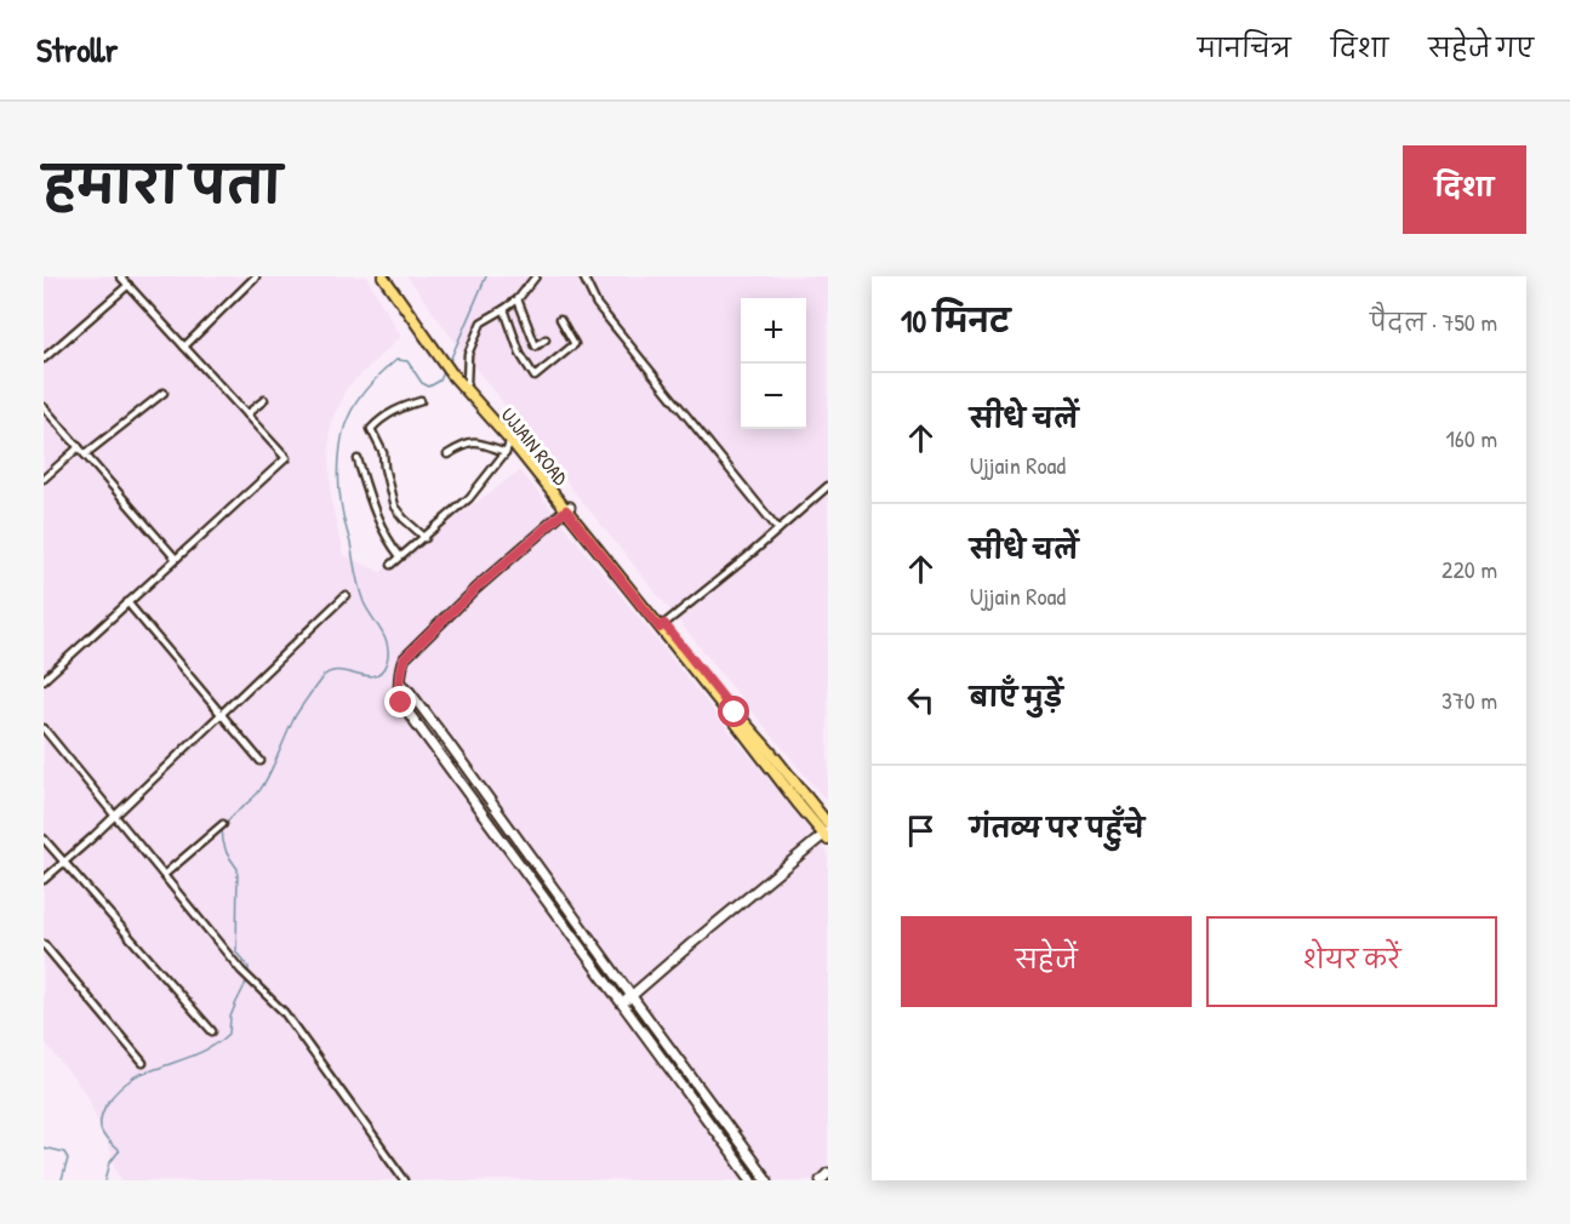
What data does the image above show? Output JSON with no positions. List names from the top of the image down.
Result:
{
  "streets": {
    "main road": ["UJJAIN ROAD"]
  },
  "page": {
    "header": "Strollr",
    "nav": ["मानचित्र", "दिशा", "सहेजे गए"],
    "title": "हमारा पता",
    "buttons": [
      "दिशा",
      ["सहेजें", "शेयर करें"]
    ],
    "heading": ["10 मिनट", "पैदल · 750 m"],
    "map_buttons": ["+", "−"],
    "list": [
      ["सीधे चलें", "Ujjain Road", "160 m"],
      ["सीधे चलें", "Ujjain Road", "220 m"],
      ["बाएँ मुड़ें", "370 m"],
      "गंतव्य पर पहुँचे"
    ]
  }
}
